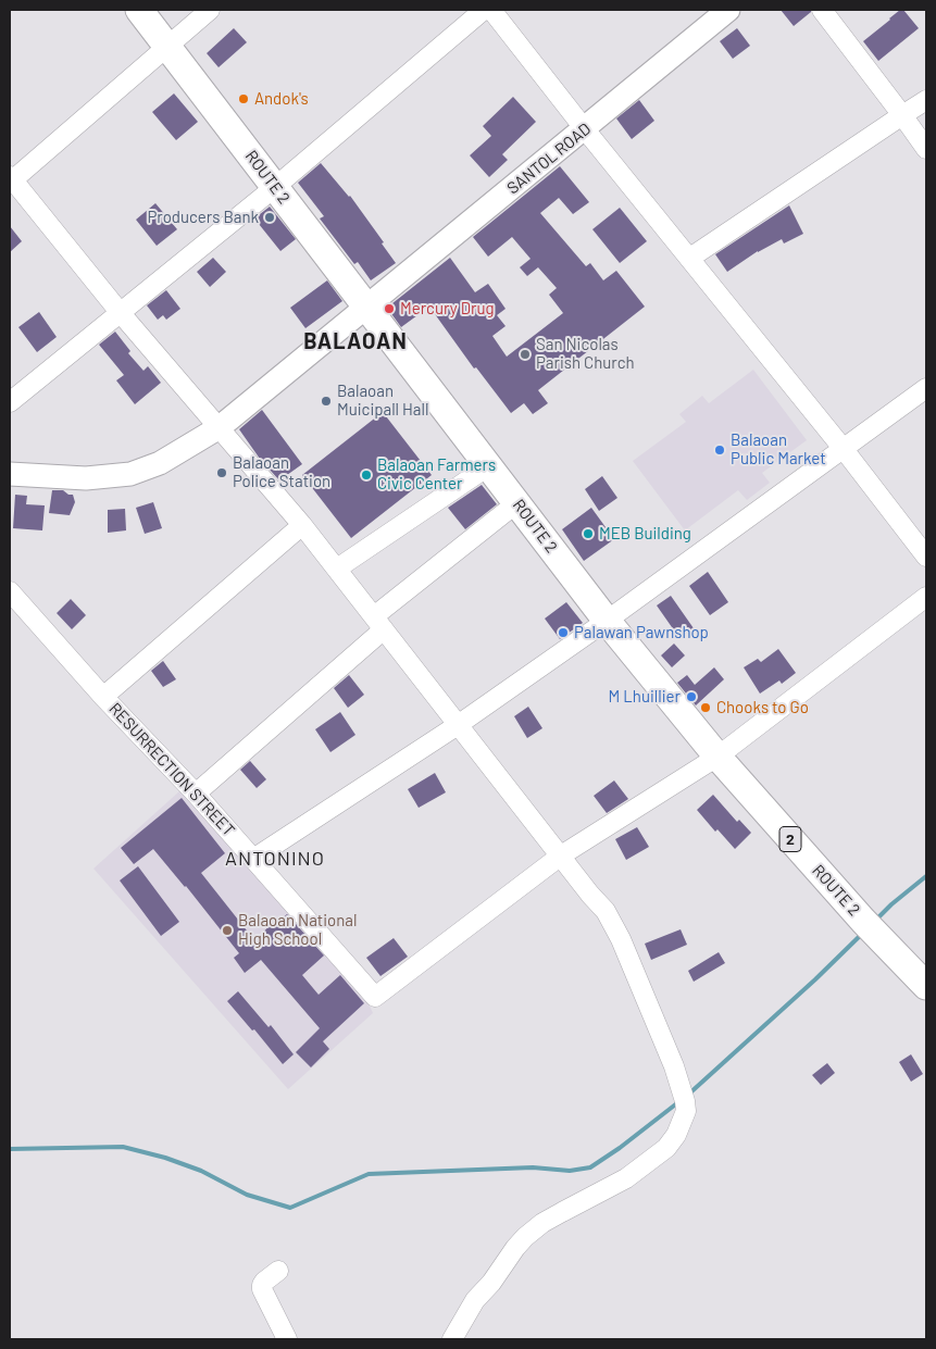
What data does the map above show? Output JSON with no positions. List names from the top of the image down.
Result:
{
  "streets": {
    "highway": ["ROUTE 2", "2"],
    "main road": ["SANTOL ROAD"],
    "street": ["RESURRECTION STREET"]
  },
  "crossings": [
    ["SANTOL ROAD", "ROUTE 2"],
    ["ROUTE 2", "2"]
  ],
  "districts": ["BALAOAN", "ANTONINO"],
  "places": [
    "Andok's",
    "Producers Bank",
    "Mercury Drug",
    "San Nicolas Parish Church",
    "Balaoan Muicipall Hall",
    "Balaoan Public Market",
    "Balaoan Police Station",
    "Balaoan Farmers Civic Center",
    "MEB Building",
    "Palawan Pawnshop",
    "M Lhuillier",
    "Chooks to Go",
    "Balaoan National High School"
  ]
}
